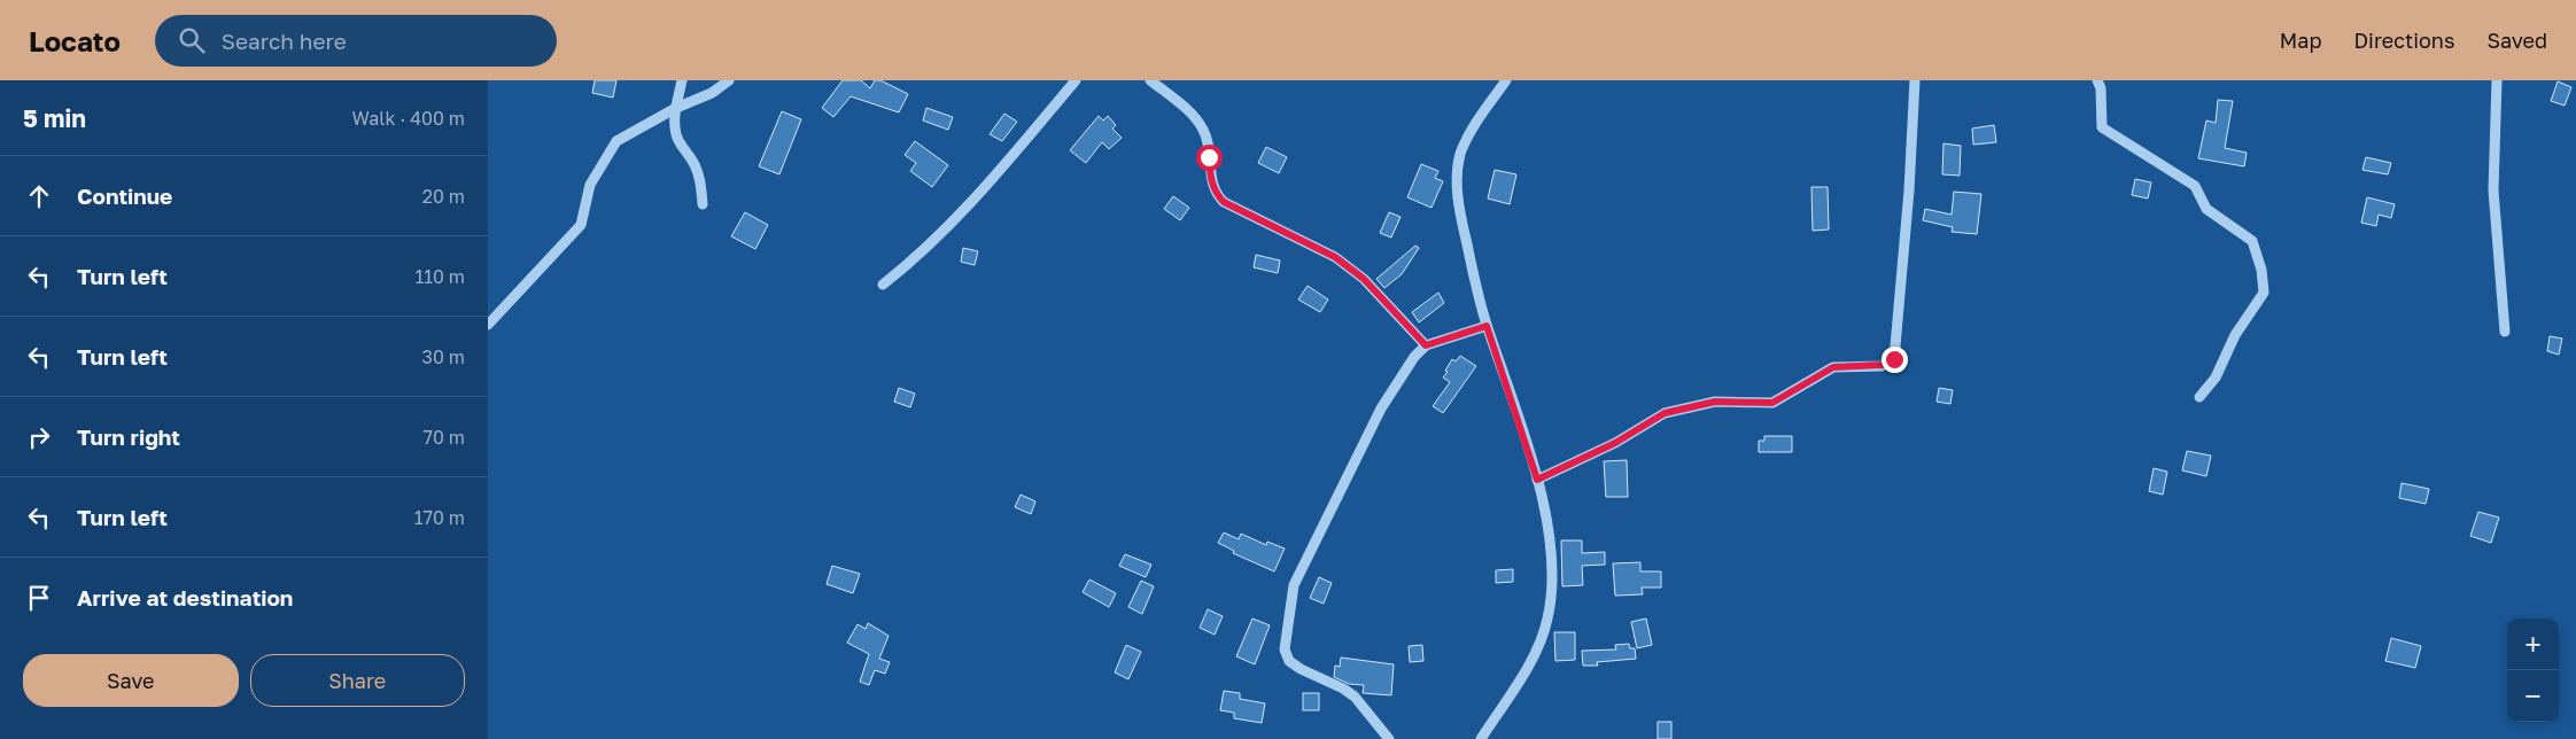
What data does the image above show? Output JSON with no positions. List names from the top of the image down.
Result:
{
  "page": {
    "header": "Locato",
    "search": "Search here",
    "nav": ["Map", "Directions", "Saved"],
    "heading": ["5 min", "Walk · 400 m"],
    "list": [
      ["Continue", "20 m"],
      ["Turn left", "110 m"],
      ["Turn left", "30 m"],
      ["Turn right", "70 m"],
      ["Turn left", "170 m"],
      "Arrive at destination"
    ],
    "map_buttons": ["+", "−"],
    "buttons": ["Save", "Share"]
  }
}
